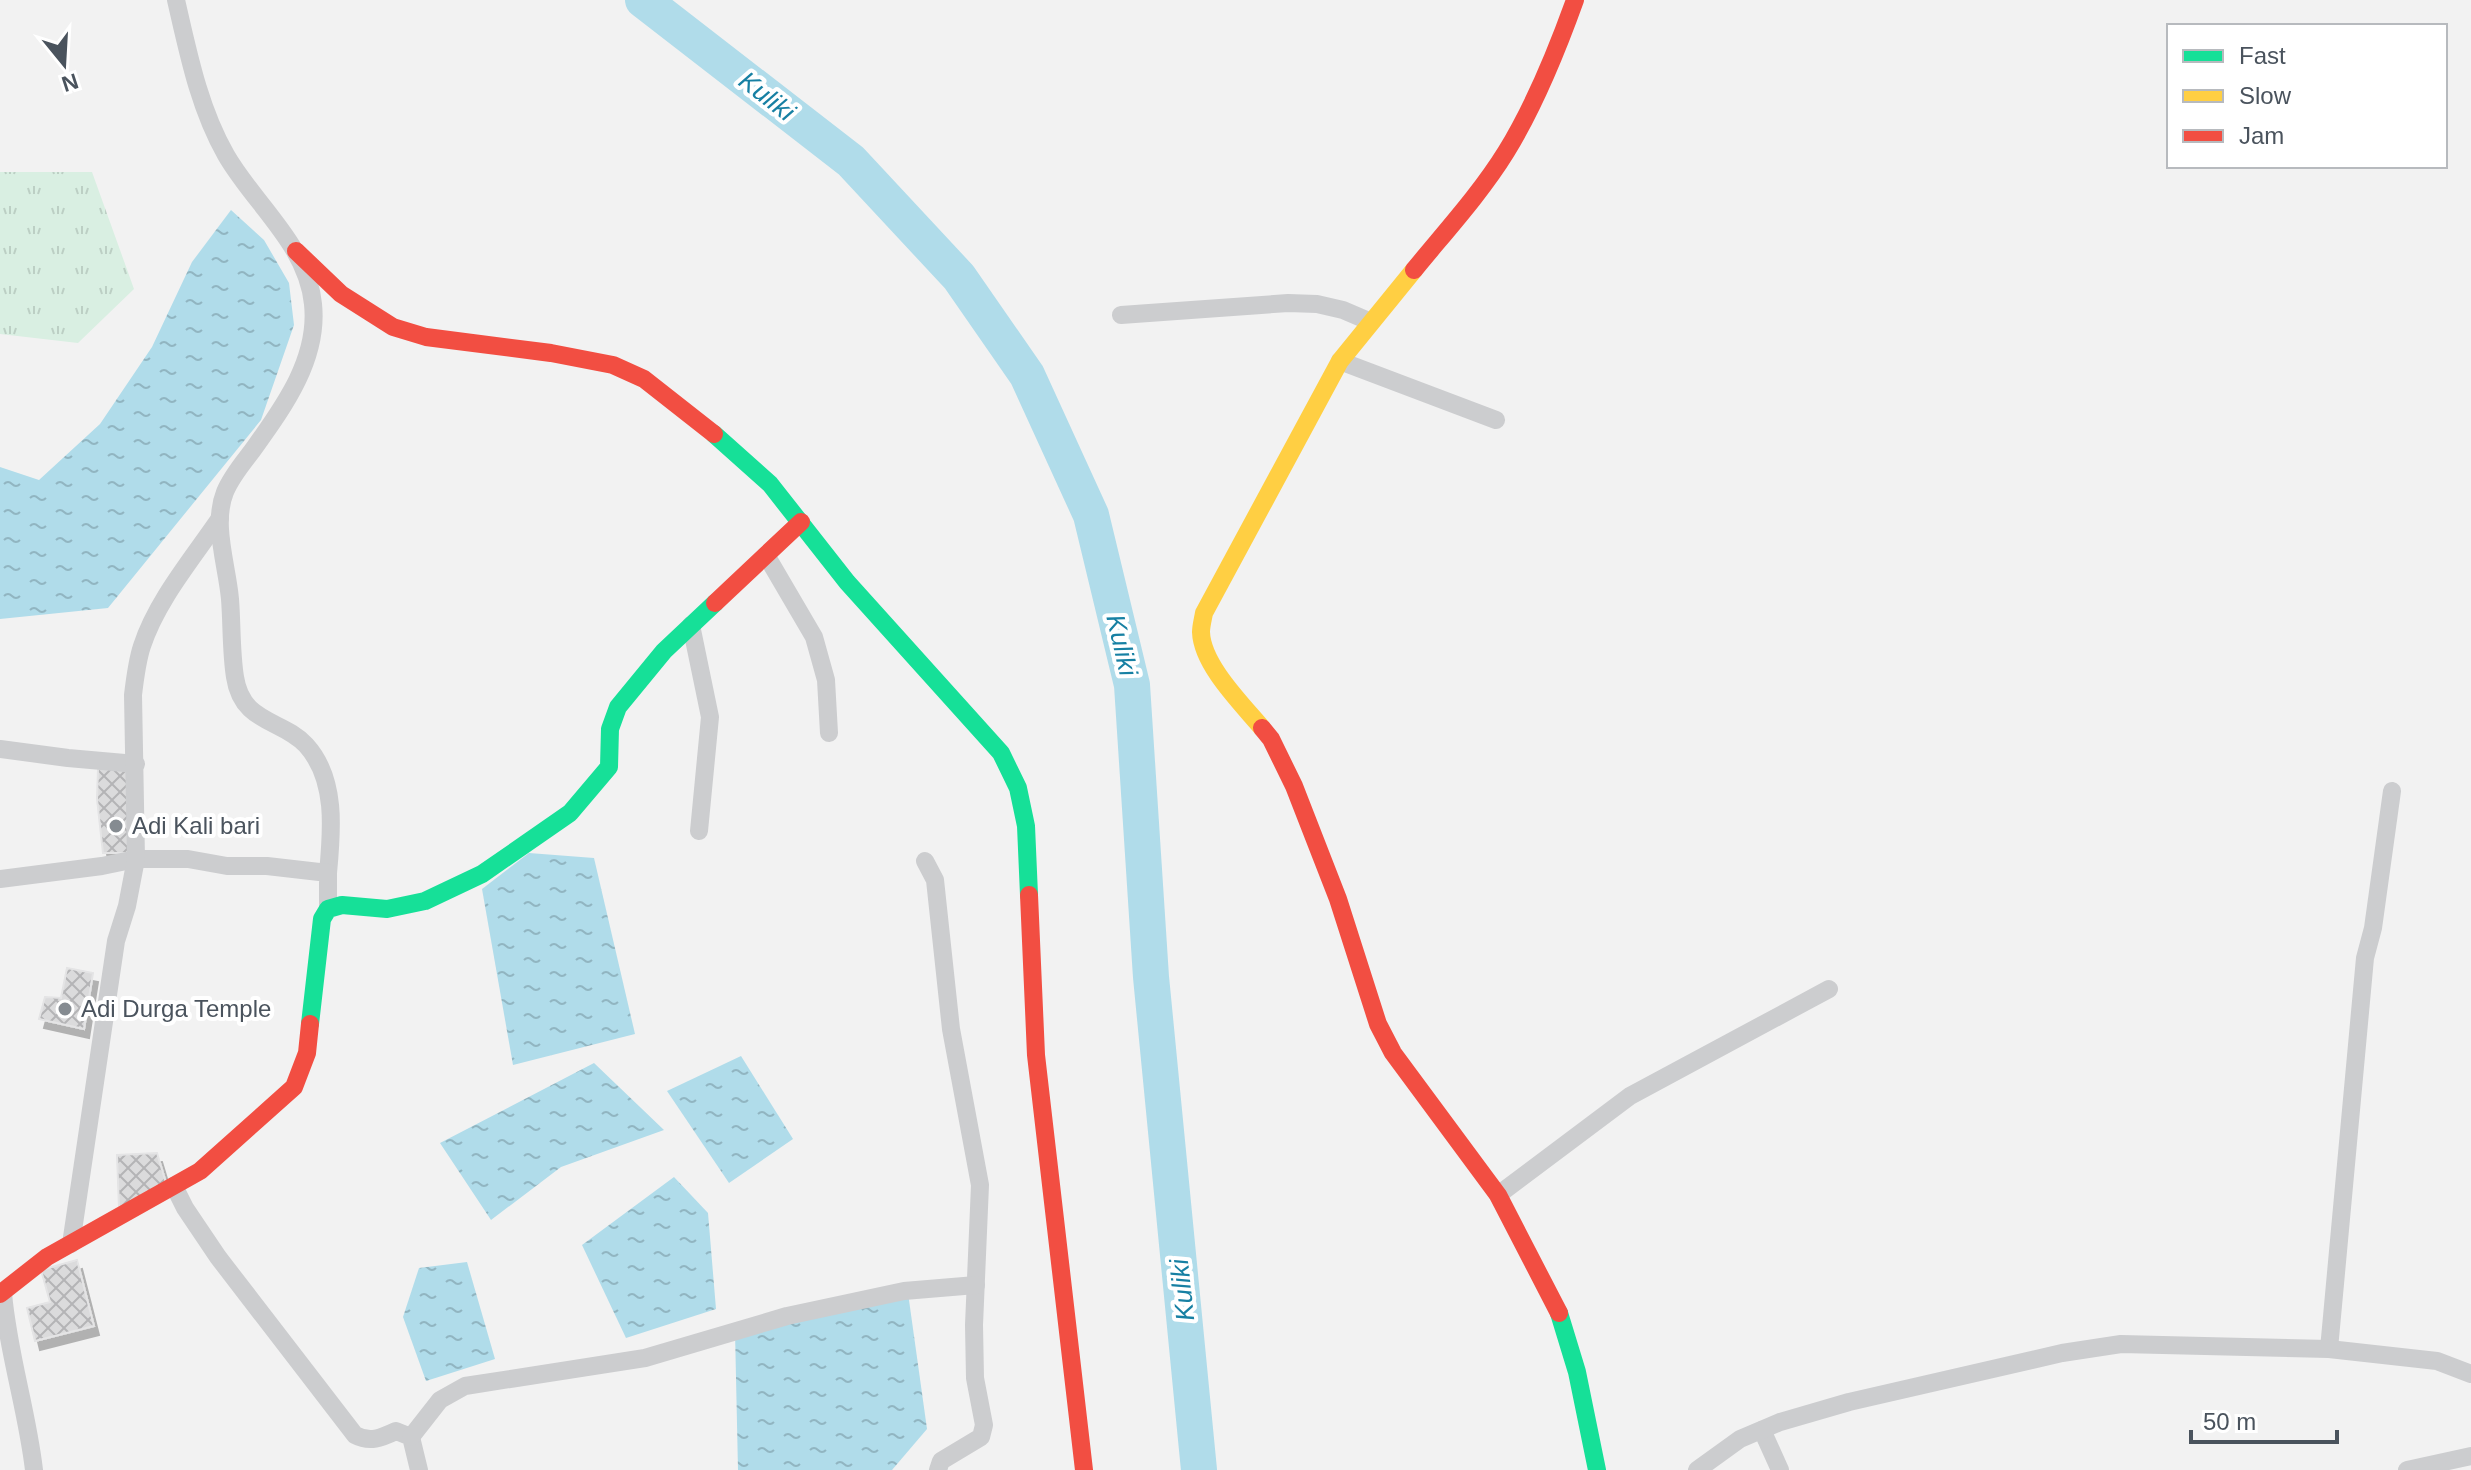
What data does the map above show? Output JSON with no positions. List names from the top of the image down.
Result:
{
  "water": ["Kuliki"],
  "places": ["Adi Kali bari", "Adi Durga Temple"],
  "legend": ["Fast", "Slow", "Jam"],
  "scale_bar": "50 m",
  "north": "bottom"
}
